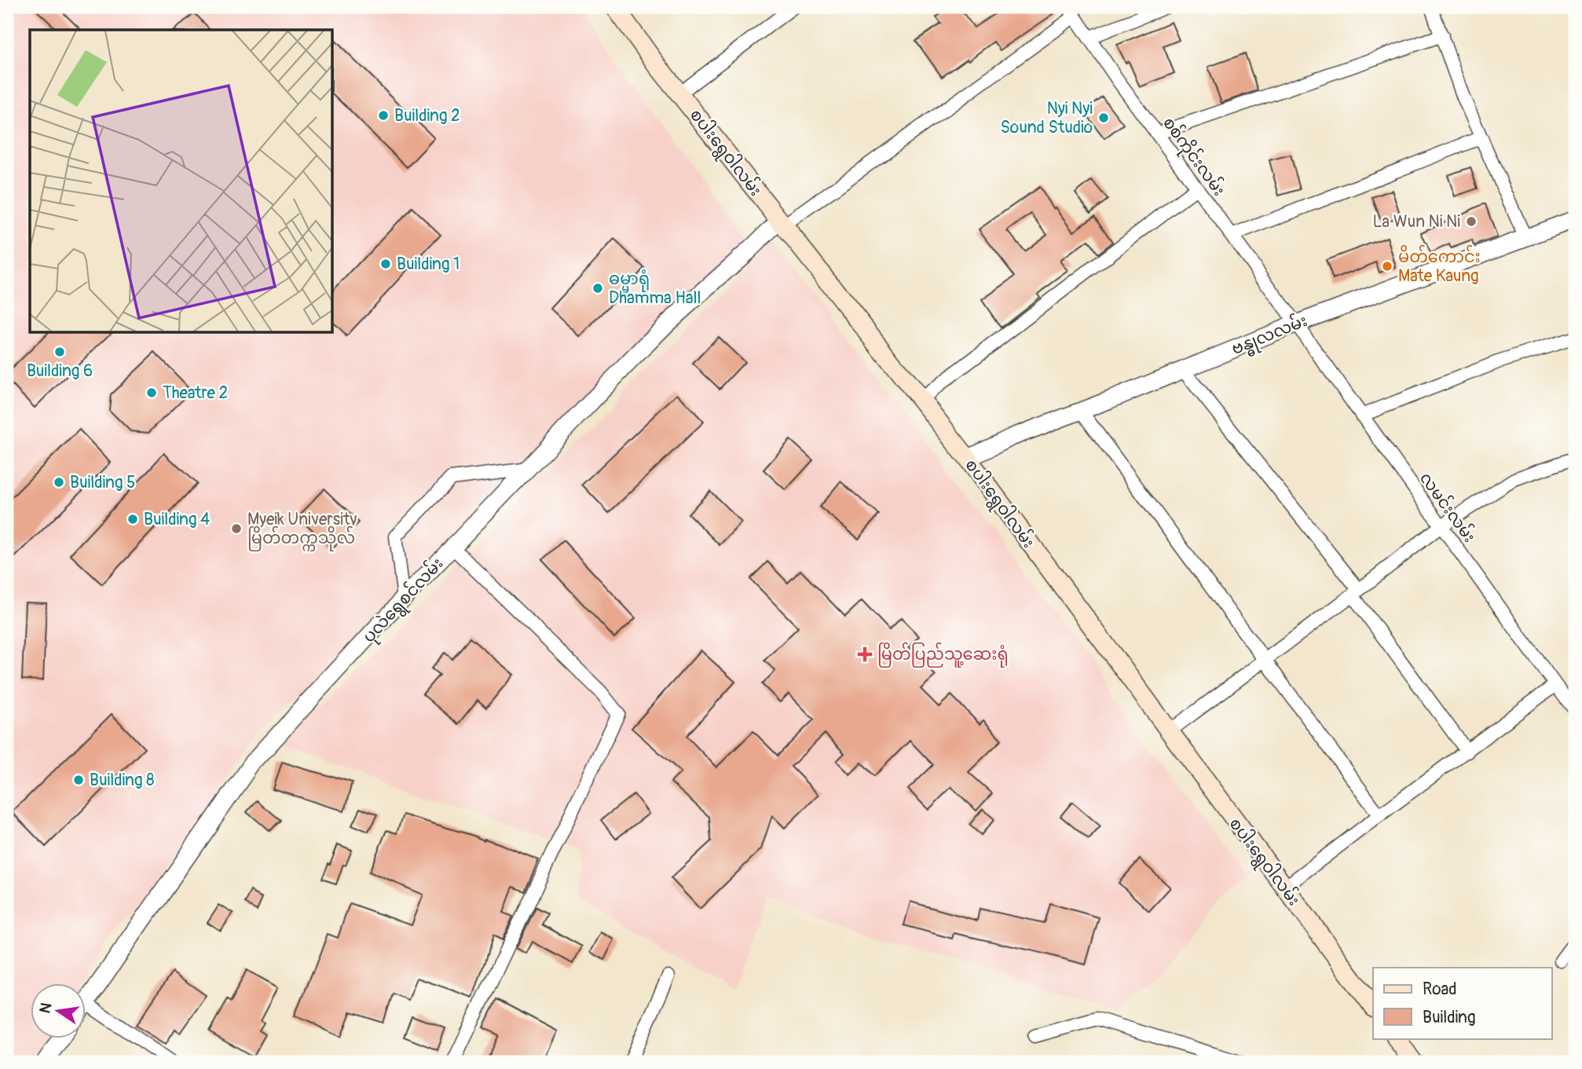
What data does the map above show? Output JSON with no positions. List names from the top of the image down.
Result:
{
  "streets": {
    "main road": ["စပါးရွေဝါလမ်း"],
    "street": [
      "စစ်ကိုင်းလမ်း",
      "ဗန္ဓုလလမ်း",
      "လမင်းလမ်း",
      "ပုလဲရွေစင်လမ်း"
    ]
  },
  "crossings": [
    ["စပါးရွေဝါလမ်း", "ဗန္ဓုလလမ်း"],
    ["စပါးရွေဝါလမ်း", "ပုလဲရွေစင်လမ်း"],
    ["စစ်ကိုင်းလမ်း", "ဗန္ဓုလလမ်း"],
    ["စစ်ကိုင်းလမ်း", "လမင်းလမ်း"],
    ["ဗန္ဓုလလမ်း", "လမင်းလမ်း"]
  ],
  "places": {
    "other": [
      "Building 2",
      "Nyi Nyi Sound Studio",
      "La Wun Ni Ni",
      "Building 1",
      "မိတ်ကောင်း Mate Kaung",
      "ဓမ္မာရုံ Dhamma Hall",
      "Building 6",
      "Theatre 2",
      "Building 5",
      "Building 4",
      "Myeik University မြိတ်တက္ကသိုလ်",
      "Building 8"
    ],
    "health": ["မြိတ်ပြည်သူ့ဆေးရုံ"]
  },
  "legend": ["Road", "Building"],
  "north": "left"
}
